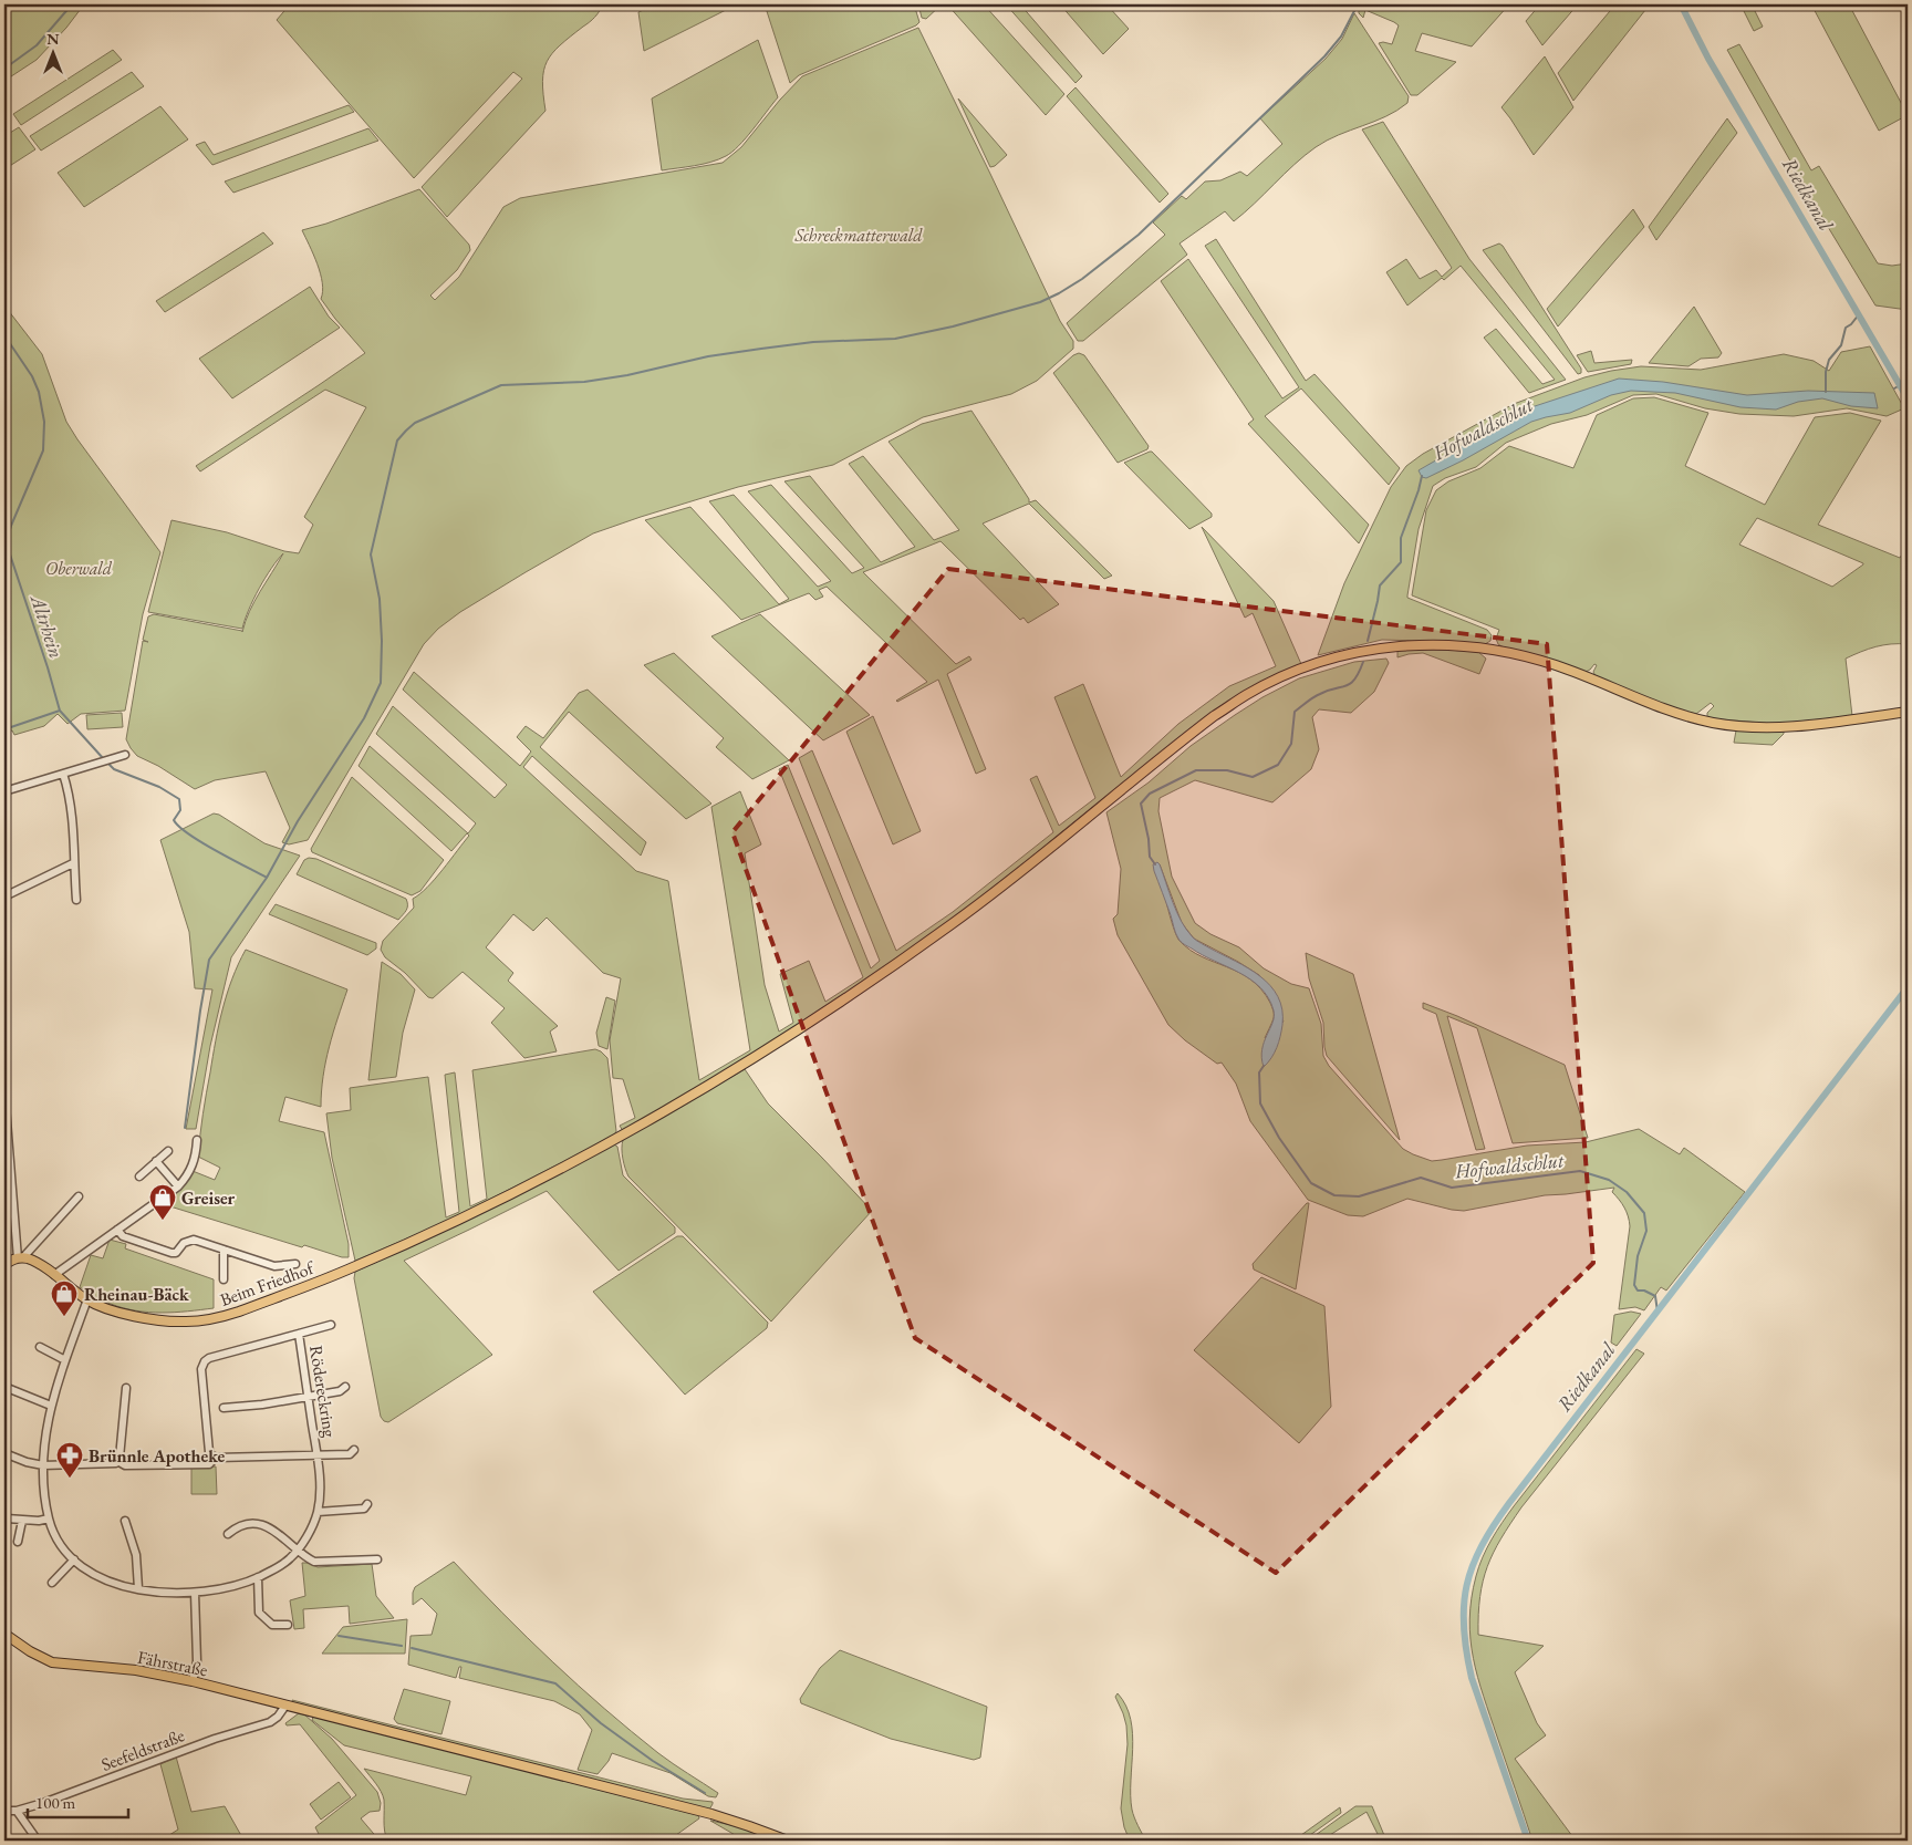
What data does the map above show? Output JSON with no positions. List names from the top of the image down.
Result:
{
  "streets": {
    "main road": ["Beim Friedhof", "Fährstraße"],
    "street": ["Rödereckring", "Seefeldstraße"]
  },
  "crossings": [
    ["Beim Friedhof", "Rödereckring"],
    ["Fährstraße", "Seefeldstraße"]
  ],
  "water": ["Riedkanal", "Hofwaldschlut", "Altrhein"],
  "parks": ["Schreckmatterwald", "Oberwald"],
  "places": {
    "shop": ["Greiser", "Rheinau-Bäck"],
    "pharmacy": ["Brünnle Apotheke"]
  },
  "scale_bar": "100 m",
  "north": "top"
}
